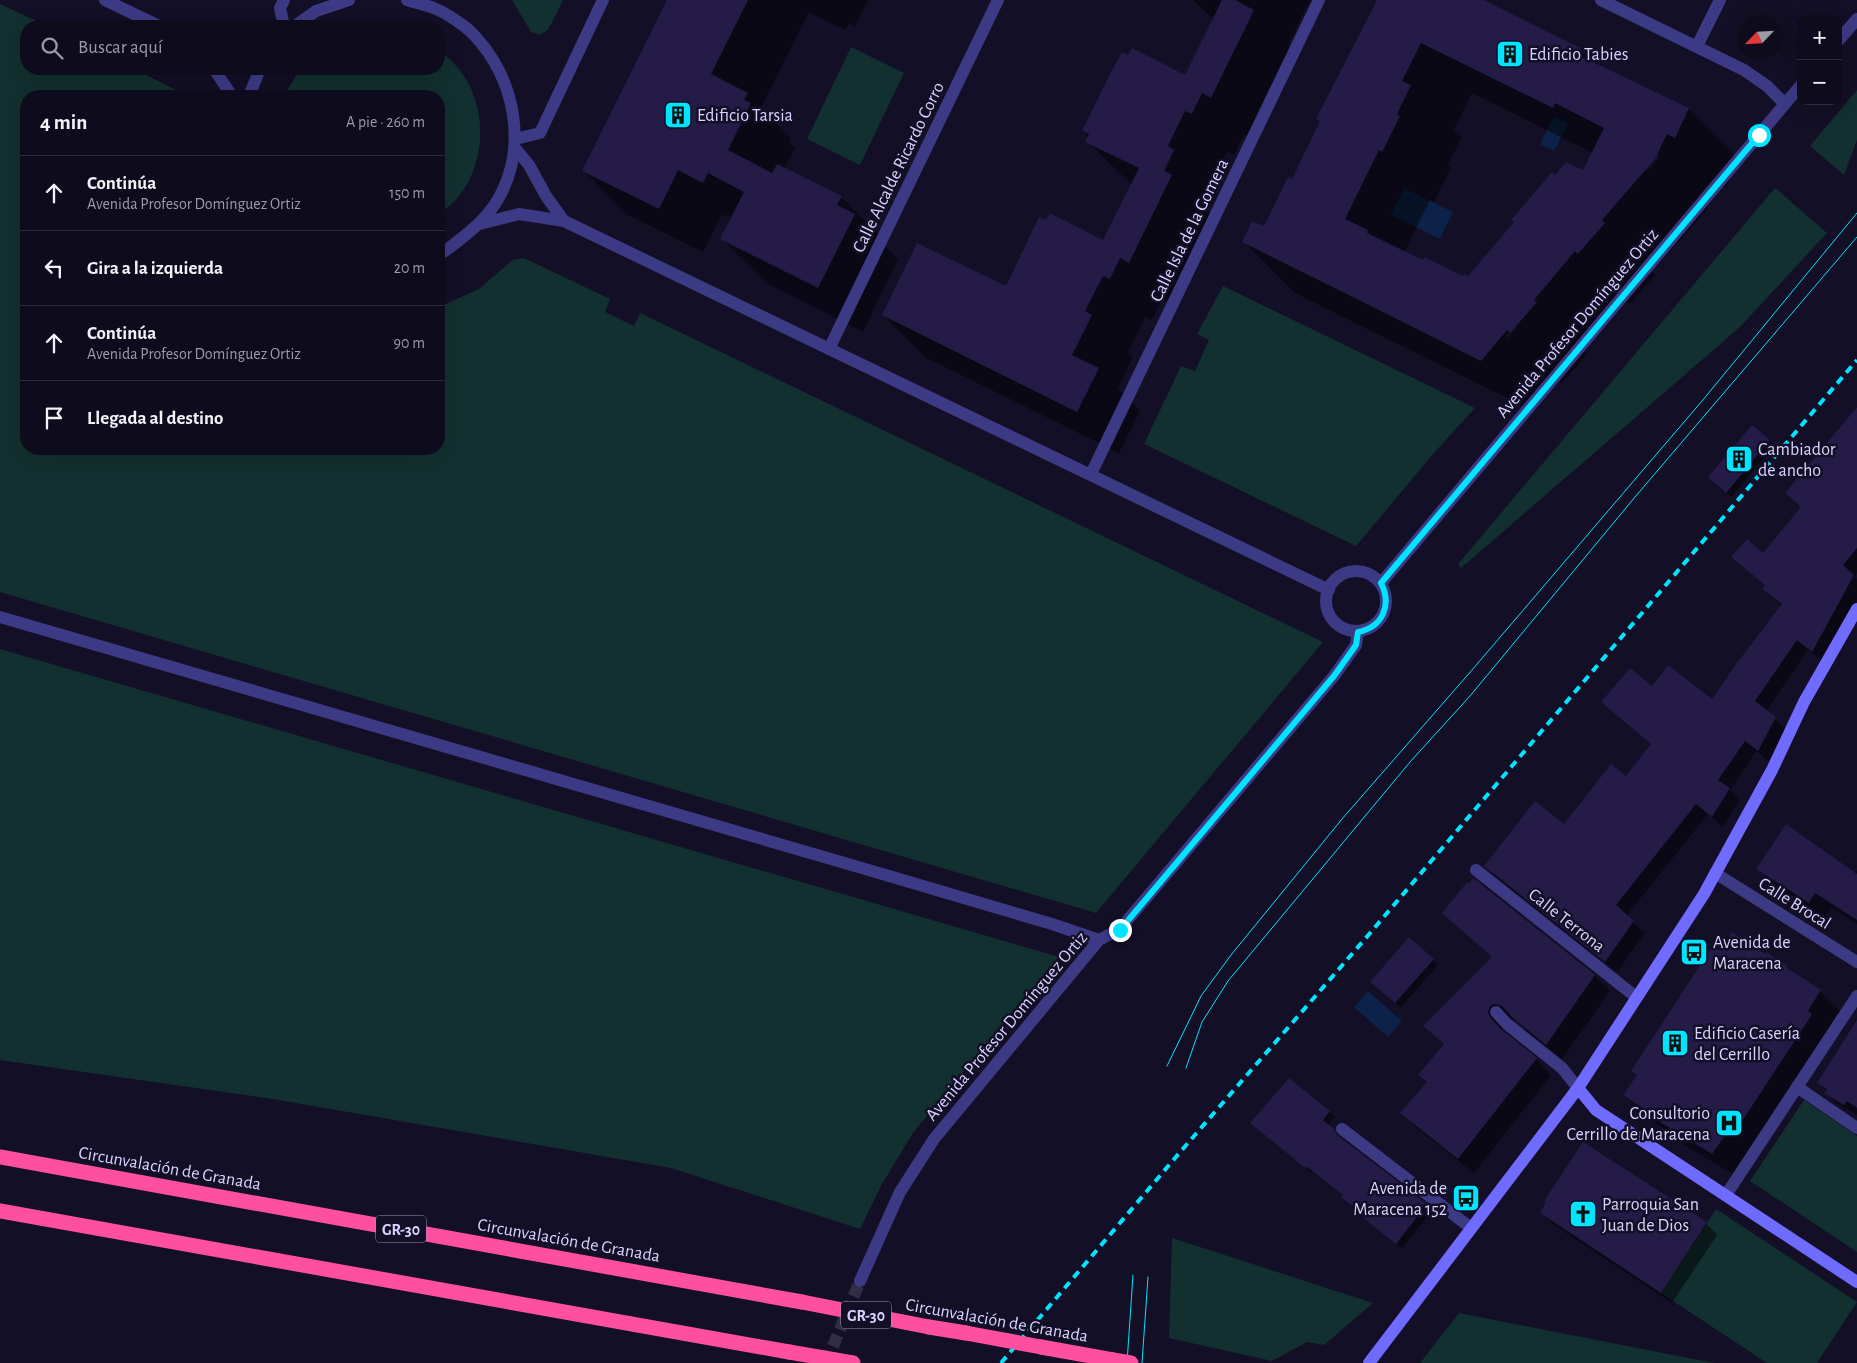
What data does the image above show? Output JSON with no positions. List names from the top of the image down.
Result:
{
  "streets": {
    "highway": ["Circunvalación de Granada", "GR-30"],
    "street": [
      "Calle Alcalde Ricardo Corro",
      "Calle Isla de la Gomera",
      "Avenida Profesor Domínguez Ortiz",
      "Calle Brocal",
      "Calle Terrona"
    ]
  },
  "places": {
    "building": [
      "Edificio Tabies",
      "Edificio Tarsia",
      "Cambiador de ancho",
      "Edificio Casería del Cerrillo"
    ],
    "bus stop": ["Avenida de Maracena", "Avenida de Maracena 152"],
    "hospital": ["Consultorio Cerrillo de Maracena"],
    "church": ["Parroquia San Juan de Dios"]
  },
  "north": "bottom left",
  "page": {
    "map_buttons": ["+", "−"],
    "search": "Buscar aquí",
    "heading": ["4 min", "A pie · 260 m"],
    "list": [
      ["Continúa", "Avenida Profesor Domínguez Ortiz", "150 m"],
      ["Gira a la izquierda", "20 m"],
      ["Continúa", "Avenida Profesor Domínguez Ortiz", "90 m"],
      "Llegada al destino"
    ]
  }
}
